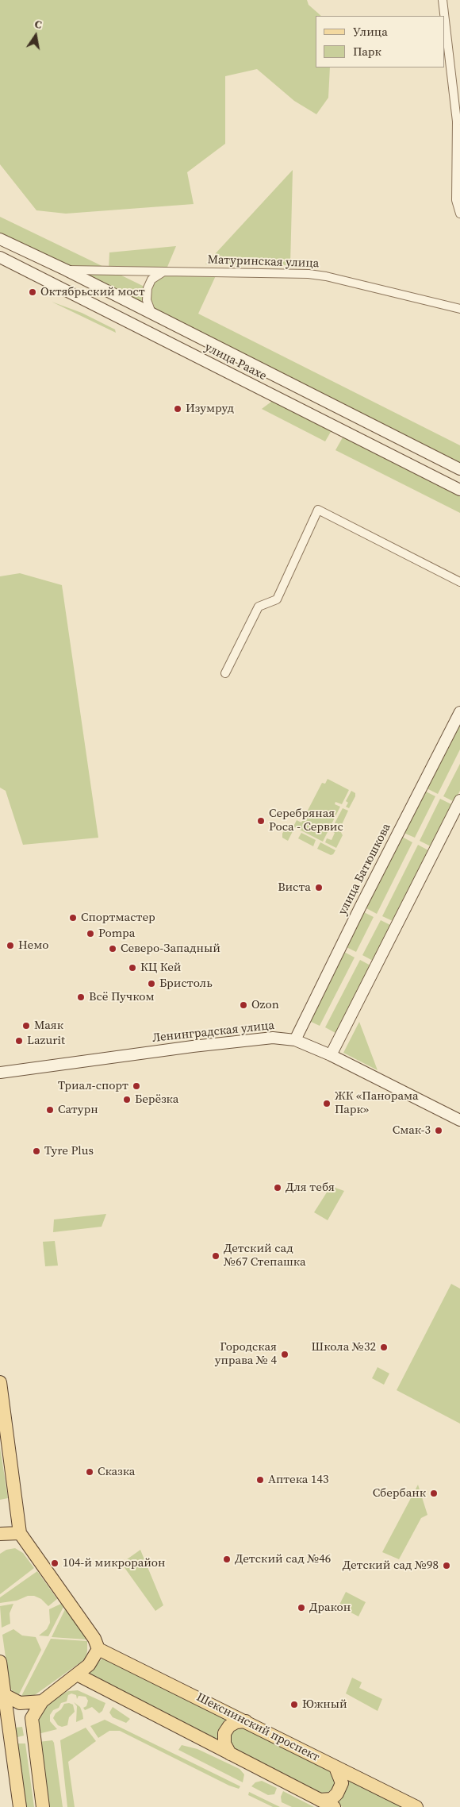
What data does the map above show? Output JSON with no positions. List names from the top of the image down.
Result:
{
  "streets": {
    "main road": ["Шекснинский проспект"],
    "street": [
      "Матуринская улица",
      "улица Раахе",
      "улица Батюшкова",
      "Ленинградская улица"
    ]
  },
  "crossings": [
    ["Матуринская улица", "улица Раахе"],
    ["улица Батюшкова", "Ленинградская улица"]
  ],
  "places": [
    "Октябрьский мост",
    "Изумруд",
    "Серебряная Роса - Сервис",
    "Виста",
    "Спортмастер",
    "Pompa",
    "Немо",
    "Северо-Западный",
    "КЦ Кей",
    "Бристоль",
    "Всё Пучком",
    "Ozon",
    "Маяк",
    "Lazurit",
    "Триал-спорт",
    "Берёзка",
    "ЖК «Панорама Парк»",
    "Сатурн",
    "Смак-3",
    "Tyre Plus",
    "Для тебя",
    "Детский сад №67 Степашка",
    "Школа №32",
    "Городская управа № 4",
    "Сказка",
    "Аптека 143",
    "Сбербанк",
    "Детский сад №46",
    "104-й микрорайон",
    "Детский сад №98",
    "Дракон",
    "Южный"
  ],
  "legend": ["Улица", "Парк"],
  "north": "top"
}
